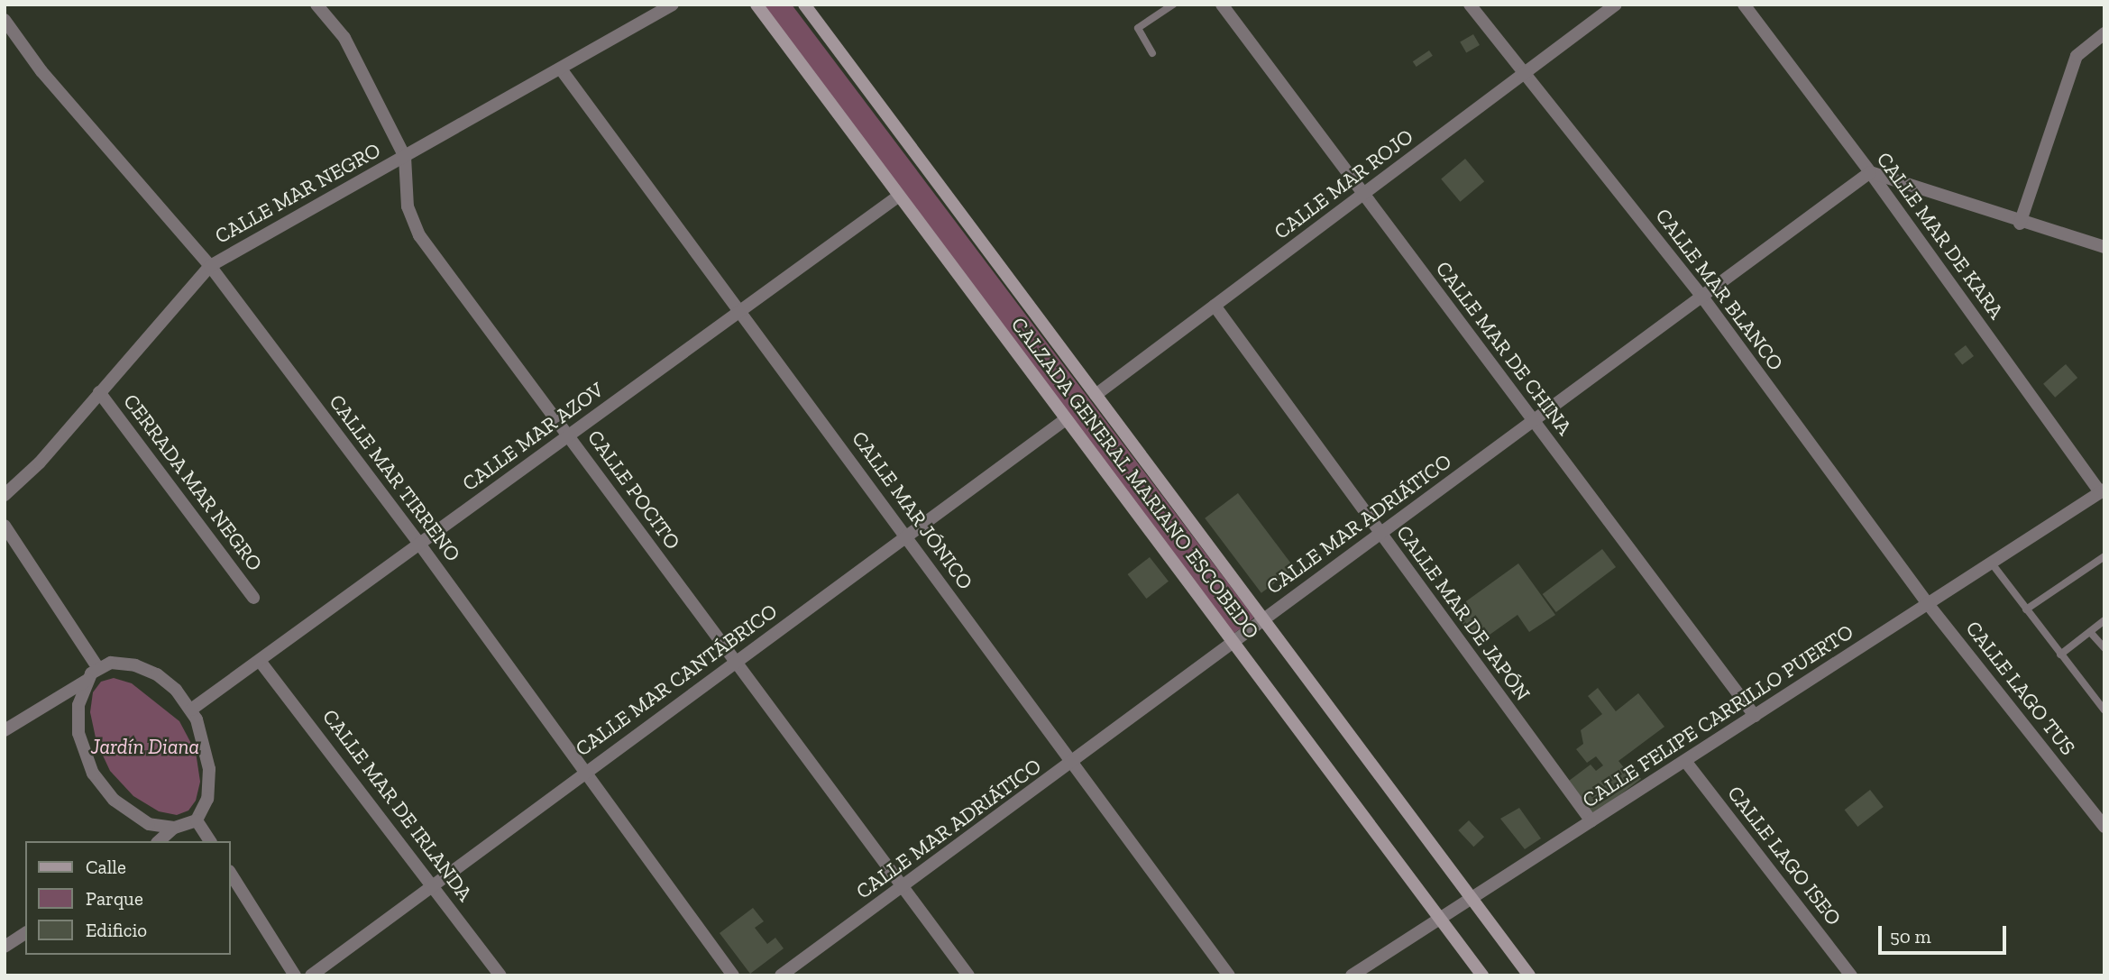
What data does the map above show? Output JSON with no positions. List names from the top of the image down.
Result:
{
  "streets": {
    "main road": ["CALZADA GENERAL MARIANO ESCOBEDO"],
    "street": [
      "CALLE MAR ROJO",
      "CALLE MAR NEGRO",
      "CALLE MAR DE KARA",
      "CALLE MAR BLANCO",
      "CALLE MAR DE CHINA",
      "CALLE MAR AZOV",
      "CALLE MAR TIRRENO",
      "CERRADA MAR NEGRO",
      "CALLE POCITO",
      "CALLE MAR JÓNICO",
      "CALLE MAR ADRIÁTICO",
      "CALLE MAR DE JAPÓN",
      "CALLE MAR CANTÁBRICO",
      "CALLE LAGO TUS",
      "CALLE FELIPE CARRILLO PUERTO",
      "CALLE MAR DE IRLANDA",
      "CALLE LAGO ISEO"
    ]
  },
  "crossings": [
    ["CALLE MAR ROJO", "CALLE MAR BLANCO"],
    ["CALLE MAR ROJO", "CALLE MAR DE CHINA"],
    ["CALLE MAR ROJO", "CALZADA GENERAL MARIANO ESCOBEDO"],
    ["CALLE MAR ROJO", "CALLE MAR DE JAPÓN"],
    ["CALLE MAR NEGRO", "CALLE MAR TIRRENO"],
    ["CALLE MAR NEGRO", "CERRADA MAR NEGRO"],
    ["CALLE MAR NEGRO", "CALLE POCITO"],
    ["CALLE MAR NEGRO", "CALLE MAR JÓNICO"],
    ["CALLE MAR DE KARA", "CALLE MAR ADRIÁTICO"],
    ["CALLE MAR DE KARA", "CALLE FELIPE CARRILLO PUERTO"],
    ["CALLE MAR BLANCO", "CALLE MAR ADRIÁTICO"],
    ["CALLE MAR BLANCO", "CALLE LAGO TUS"],
    ["CALLE MAR BLANCO", "CALLE FELIPE CARRILLO PUERTO"],
    ["CALLE MAR DE CHINA", "CALLE MAR ADRIÁTICO"],
    ["CALLE MAR DE CHINA", "CALLE FELIPE CARRILLO PUERTO"],
    ["CALLE MAR AZOV", "CALLE MAR TIRRENO"],
    ["CALLE MAR AZOV", "CALZADA GENERAL MARIANO ESCOBEDO"],
    ["CALLE MAR AZOV", "CALLE POCITO"],
    ["CALLE MAR AZOV", "CALLE MAR JÓNICO"],
    ["CALLE MAR AZOV", "CALLE MAR DE IRLANDA"],
    ["CALLE MAR TIRRENO", "CALLE MAR CANTÁBRICO"],
    ["CALZADA GENERAL MARIANO ESCOBEDO", "CALLE MAR ADRIÁTICO"],
    ["CALZADA GENERAL MARIANO ESCOBEDO", "CALLE MAR CANTÁBRICO"],
    ["CALZADA GENERAL MARIANO ESCOBEDO", "CALLE FELIPE CARRILLO PUERTO"],
    ["CALLE POCITO", "CALLE MAR ADRIÁTICO"],
    ["CALLE POCITO", "CALLE MAR CANTÁBRICO"],
    ["CALLE MAR JÓNICO", "CALLE MAR ADRIÁTICO"],
    ["CALLE MAR JÓNICO", "CALLE MAR CANTÁBRICO"],
    ["CALLE MAR ADRIÁTICO", "CALLE MAR DE JAPÓN"],
    ["CALLE MAR DE JAPÓN", "CALLE FELIPE CARRILLO PUERTO"],
    ["CALLE MAR CANTÁBRICO", "CALLE MAR DE IRLANDA"],
    ["CALLE LAGO TUS", "CALLE FELIPE CARRILLO PUERTO"],
    ["CALLE FELIPE CARRILLO PUERTO", "CALLE LAGO ISEO"]
  ],
  "parks": ["Jardín Diana"],
  "legend": ["Calle", "Parque", "Edificio"],
  "scale_bar": "50 m"
}
